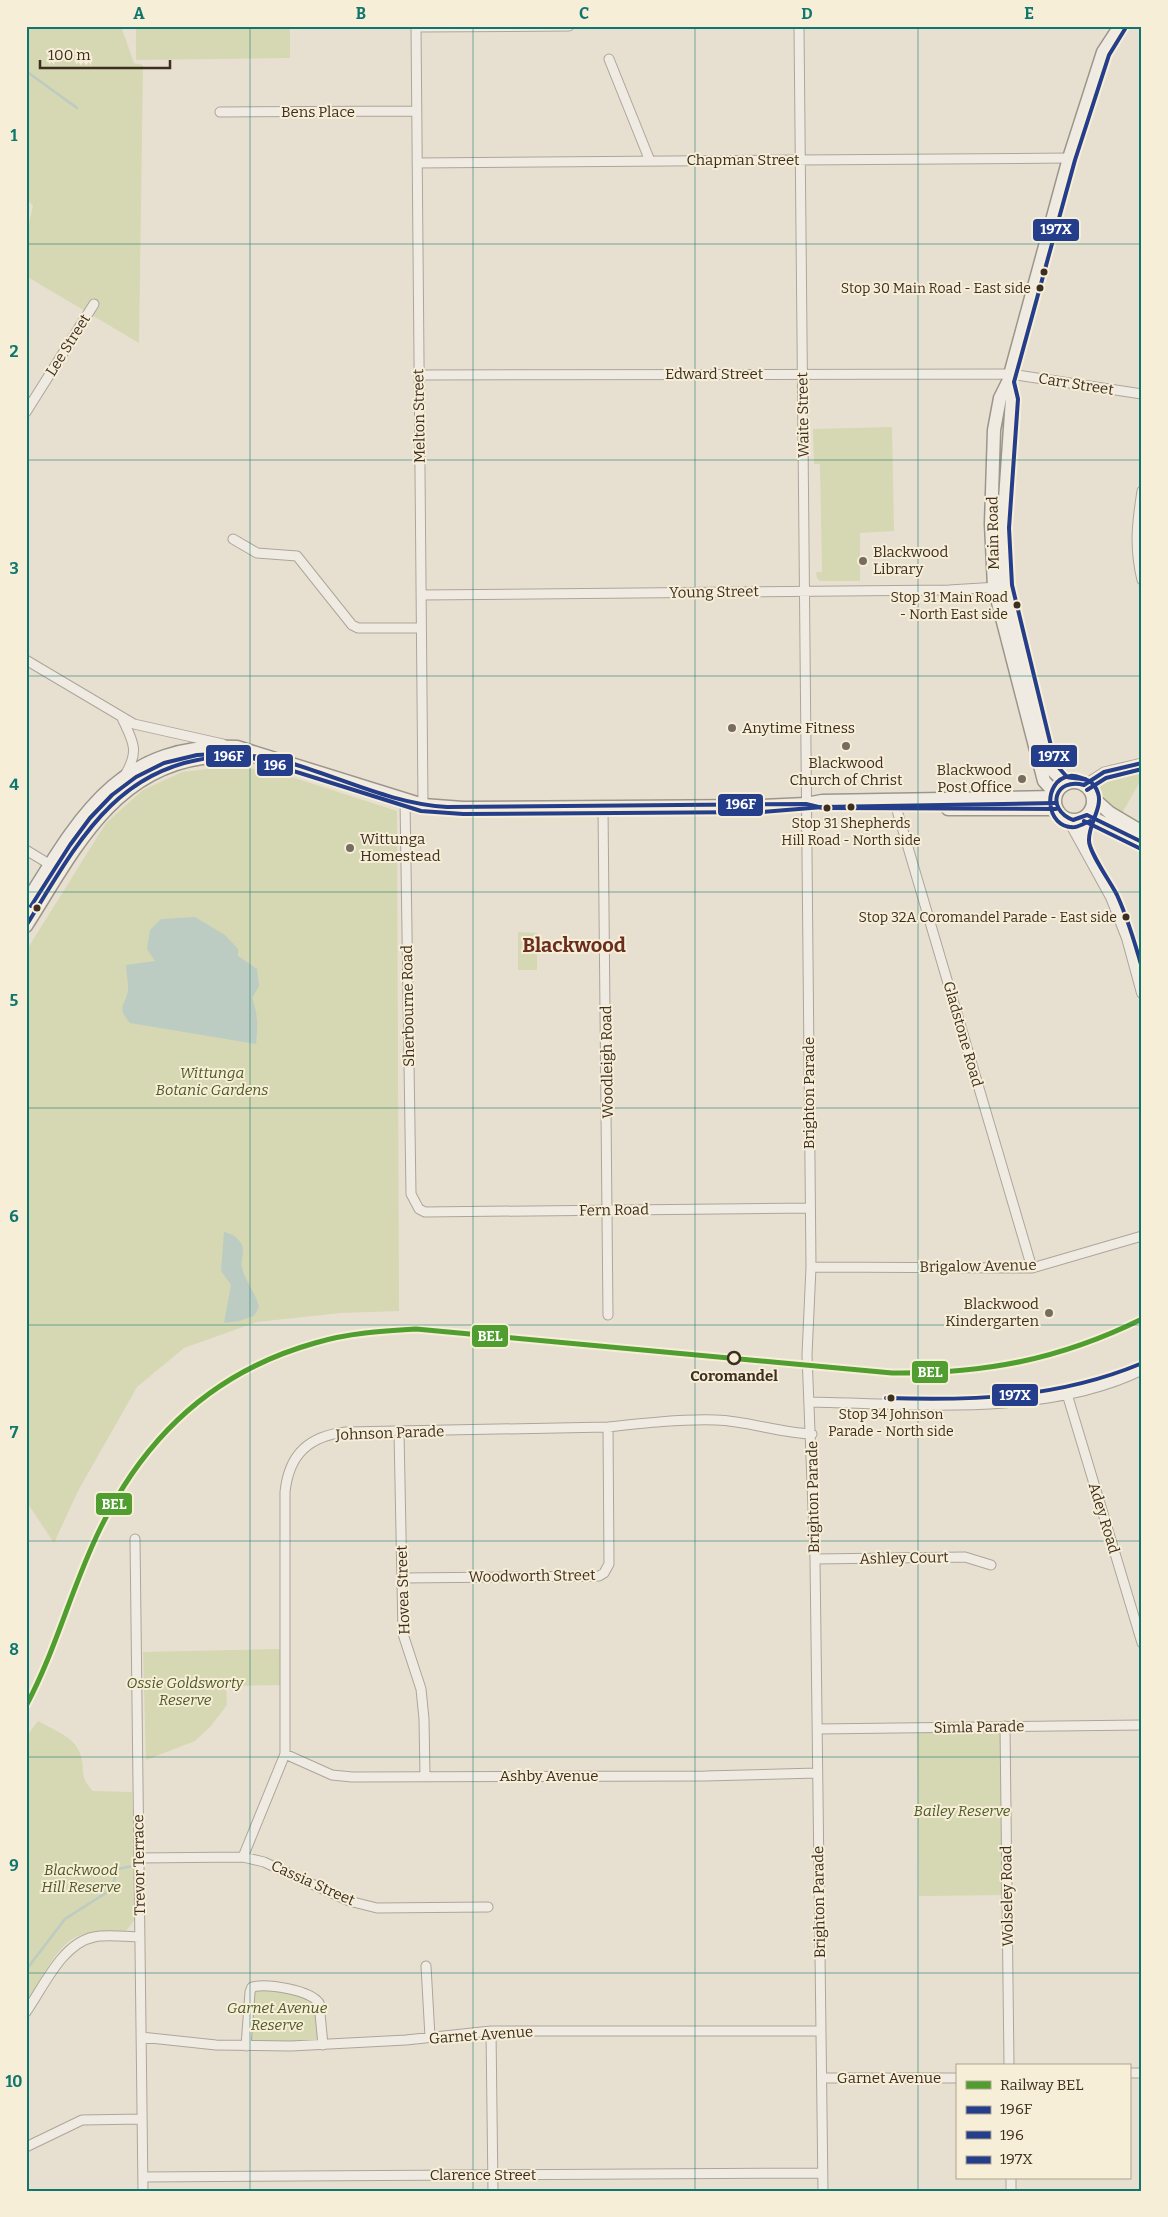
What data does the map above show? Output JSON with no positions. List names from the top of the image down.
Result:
{
  "streets": {
    "main road": ["Main Road"],
    "street": [
      "Bens Place",
      "Chapman Street",
      "Lee Street",
      "Edward Street",
      "Carr Street",
      "Waite Street",
      "Melton Street",
      "Young Street",
      "Sherbourne Road",
      "Gladstone Road",
      "Woodleigh Road",
      "Brighton Parade",
      "Fern Road",
      "Brigalow Avenue",
      "Johnson Parade",
      "Adey Road",
      "Ashley Court",
      "Woodworth Street",
      "Hovea Street",
      "Simla Parade",
      "Ashby Avenue",
      "Trevor Terrace",
      "Cassia Street",
      "Wolseley Road",
      "Garnet Avenue",
      "Clarence Street"
    ]
  },
  "crossings": [
    ["Bens Place", "Melton Street"],
    ["Chapman Street", "Waite Street"],
    ["Chapman Street", "Melton Street"],
    ["Chapman Street", "Main Road"],
    ["Edward Street", "Carr Street"],
    ["Edward Street", "Waite Street"],
    ["Edward Street", "Melton Street"],
    ["Edward Street", "Main Road"],
    ["Carr Street", "Main Road"],
    ["Waite Street", "Young Street"],
    ["Waite Street", "Brighton Parade"],
    ["Melton Street", "Young Street"],
    ["Main Road", "Young Street"],
    ["Sherbourne Road", "Fern Road"],
    ["Gladstone Road", "Brigalow Avenue"],
    ["Woodleigh Road", "Fern Road"],
    ["Brighton Parade", "Fern Road"],
    ["Brighton Parade", "Brigalow Avenue"],
    ["Brighton Parade", "Johnson Parade"],
    ["Brighton Parade", "Ashley Court"],
    ["Brighton Parade", "Simla Parade"],
    ["Brighton Parade", "Ashby Avenue"],
    ["Brighton Parade", "Garnet Avenue"],
    ["Brighton Parade", "Clarence Street"],
    ["Johnson Parade", "Woodworth Street"],
    ["Johnson Parade", "Hovea Street"],
    ["Johnson Parade", "Ashby Avenue"],
    ["Johnson Parade", "Cassia Street"],
    ["Woodworth Street", "Hovea Street"],
    ["Hovea Street", "Ashby Avenue"],
    ["Simla Parade", "Wolseley Road"],
    ["Trevor Terrace", "Cassia Street"],
    ["Trevor Terrace", "Garnet Avenue"],
    ["Trevor Terrace", "Clarence Street"]
  ],
  "districts": ["Blackwood"],
  "parks": [
    "Wittunga Botanic Gardens",
    "Ossie Goldsworty Reserve",
    "Bailey Reserve",
    "Blackwood Hill Reserve",
    "Garnet Avenue Reserve"
  ],
  "places": [
    "Stop 30 Main Road - East side",
    "Blackwood Library",
    "Stop 31 Main Road - North East side",
    "Anytime Fitness",
    "Blackwood Church of Christ",
    "Blackwood Post Office",
    "Stop 31 Shepherds Hill Road - North side",
    "Wittunga Homestead",
    "Stop 32A Coromandel Parade - East side",
    "Blackwood Kindergarten",
    "Coromandel",
    "Stop 34 Johnson Parade - North side"
  ],
  "lines": [
    "transit line 197X",
    "transit line 196",
    "transit line 196F",
    "rail line BEL"
  ],
  "legend": [
    "Railway BEL",
    "196F",
    "196",
    "197X"
  ],
  "scale_bar": "100 m",
  "grid": {
    "columns": [
      "A",
      "B",
      "C",
      "D",
      "E"
    ],
    "rows": [
      "1",
      "2",
      "3",
      "4",
      "5",
      "6",
      "7",
      "8",
      "9",
      "10"
    ]
  }
}
